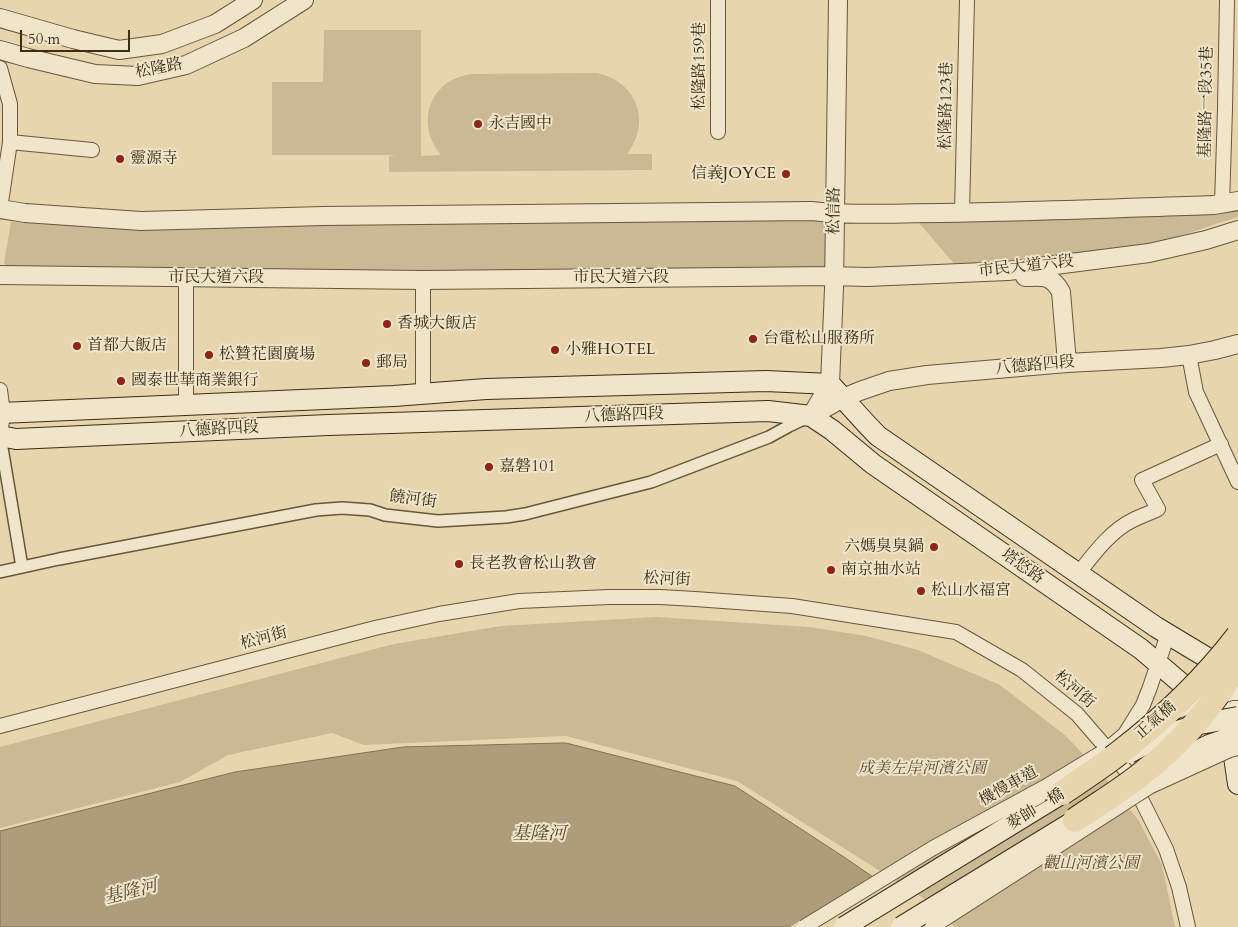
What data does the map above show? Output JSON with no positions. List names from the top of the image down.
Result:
{
  "streets": {
    "highway": ["正氣橋"],
    "main road": ["八德路四段", "塔悠路", "麥帥一橋"],
    "street": [
      "松隆路159巷",
      "松隆路",
      "基隆路一段35巷",
      "松隆路123巷",
      "松信路",
      "市民大道六段",
      "饒河街",
      "松河街",
      "機慢車道"
    ]
  },
  "crossings": [
    ["松信路", "市民大道六段"],
    ["松信路", "八德路四段"],
    ["松信路", "塔悠路"],
    ["八德路四段", "饒河街"],
    ["八德路四段", "塔悠路"],
    ["饒河街", "塔悠路"],
    ["塔悠路", "正氣橋"],
    ["塔悠路", "機慢車道"],
    ["塔悠路", "麥帥一橋"],
    ["正氣橋", "機慢車道"]
  ],
  "water": ["基隆河"],
  "parks": ["成美左岸河濱公園", "觀山河濱公園"],
  "places": [
    "永吉國中",
    "靈源寺",
    "信義JOYCE",
    "香城大飯店",
    "台電松山服務所",
    "首都大飯店",
    "小雅HOTEL",
    "松贊花園廣場",
    "郵局",
    "國泰世華商業銀行",
    "嘉磐101",
    "六媽臭臭鍋",
    "長老教會松山教會",
    "南京抽水站",
    "松山水福宮"
  ],
  "scale_bar": "50 m"
}
